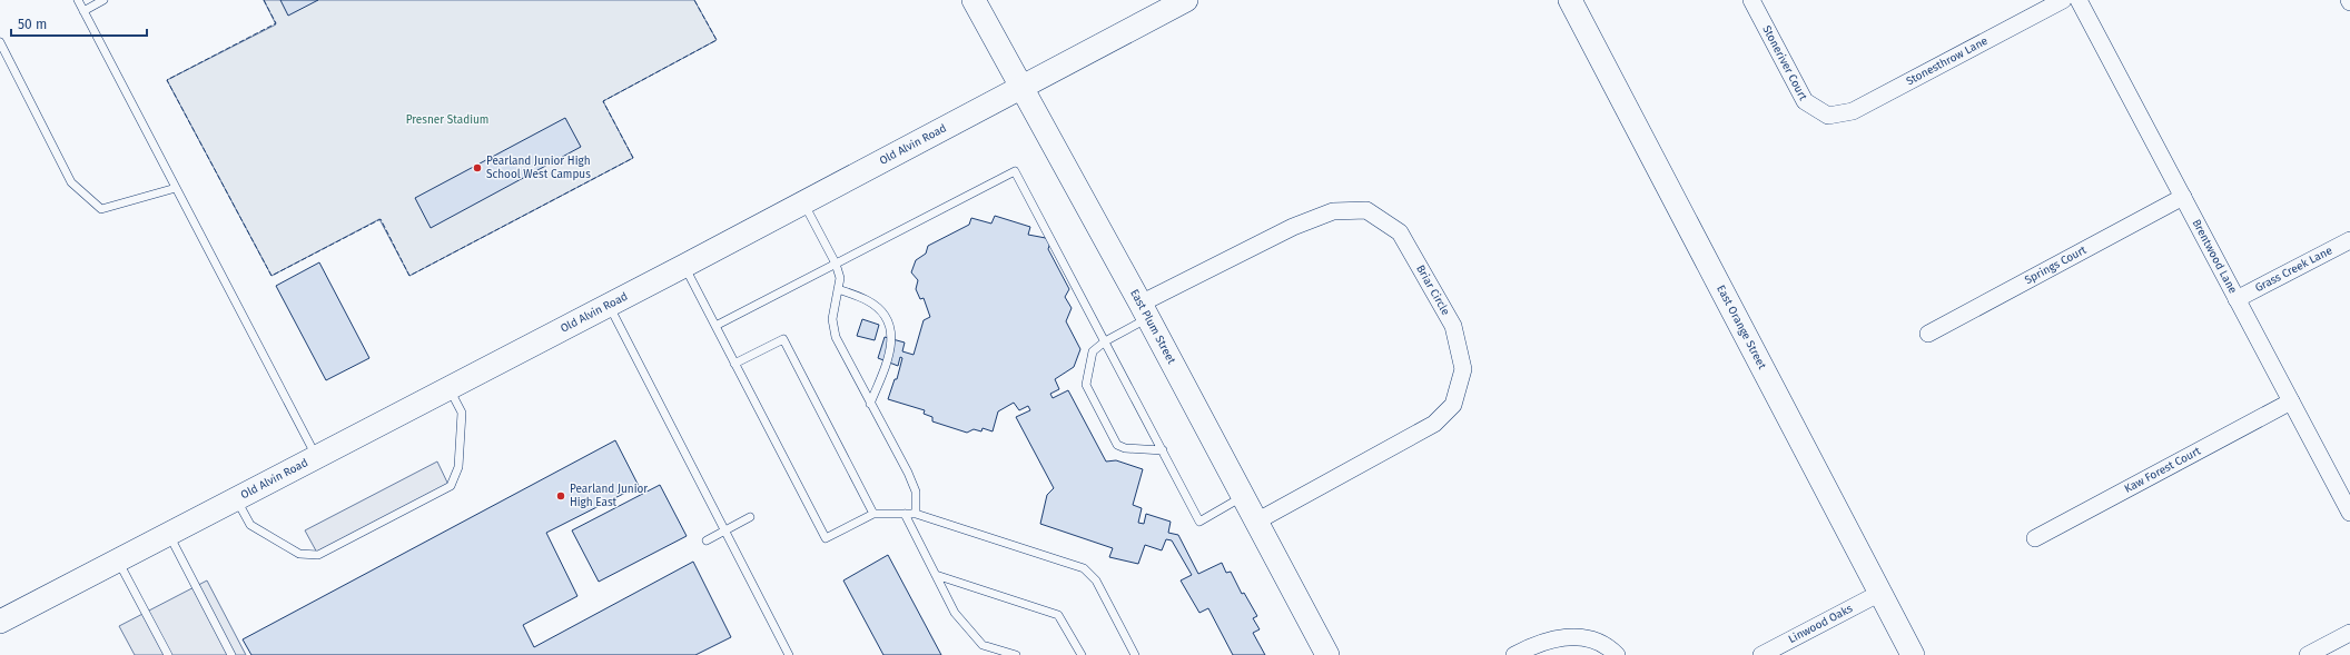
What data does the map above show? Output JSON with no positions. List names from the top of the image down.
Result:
{
  "streets": {
    "street": [
      "Stonesthrow Lane",
      "Stoneriver Court",
      "Old Alvin Road",
      "Brentwood Lane",
      "Springs Court",
      "Grass Creek Lane",
      "Briar Circle",
      "East Plum Street",
      "East Orange Street",
      "Kaw Forest Court",
      "Linwood Oaks"
    ]
  },
  "crossings": [
    ["Stonesthrow Lane", "Stoneriver Court"],
    ["Old Alvin Road", "East Plum Street"],
    ["Brentwood Lane", "Springs Court"],
    ["Brentwood Lane", "Grass Creek Lane"],
    ["Brentwood Lane", "Kaw Forest Court"],
    ["Briar Circle", "East Plum Street"],
    ["East Orange Street", "Linwood Oaks"]
  ],
  "parks": ["Presner Stadium"],
  "places": ["Pearland Junior High School West Campus", "Pearland Junior High East"],
  "scale_bar": "50 m"
}
